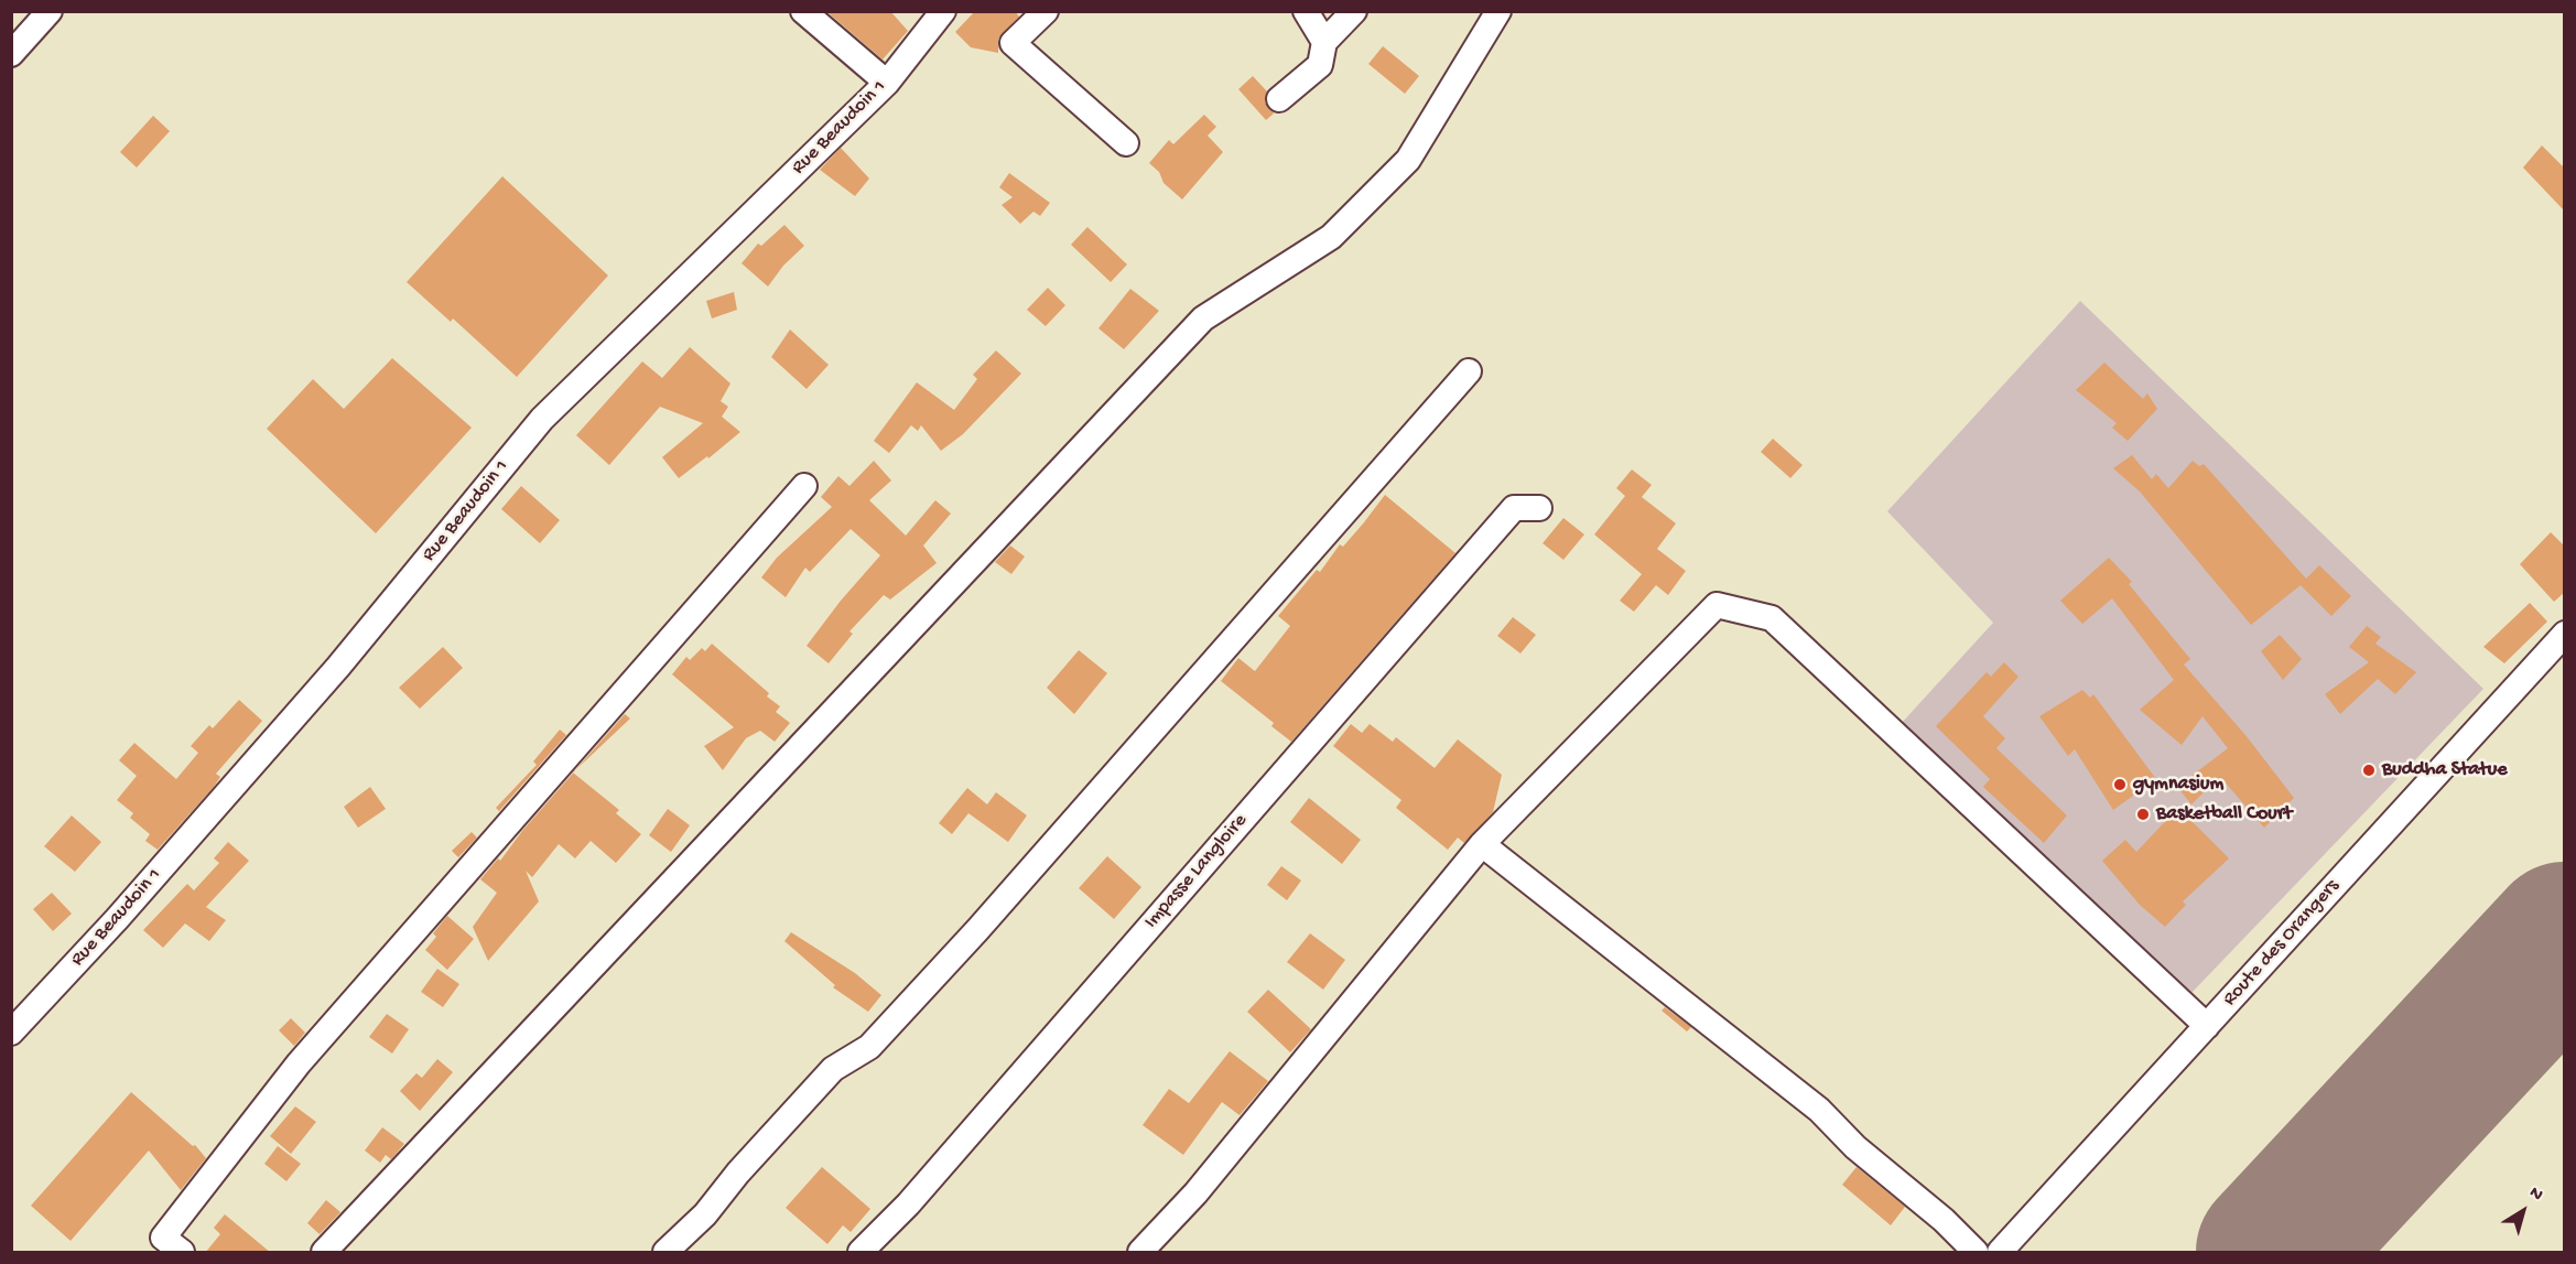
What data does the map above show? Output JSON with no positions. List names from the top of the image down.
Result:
{
  "streets": {
    "street": ["Rue Beaudoin 1", "Impasse Langloire", "Route des Orangers"]
  },
  "places": ["Buddha Statue", "gymnasium", "Basketball Court"],
  "north": "top right"
}
